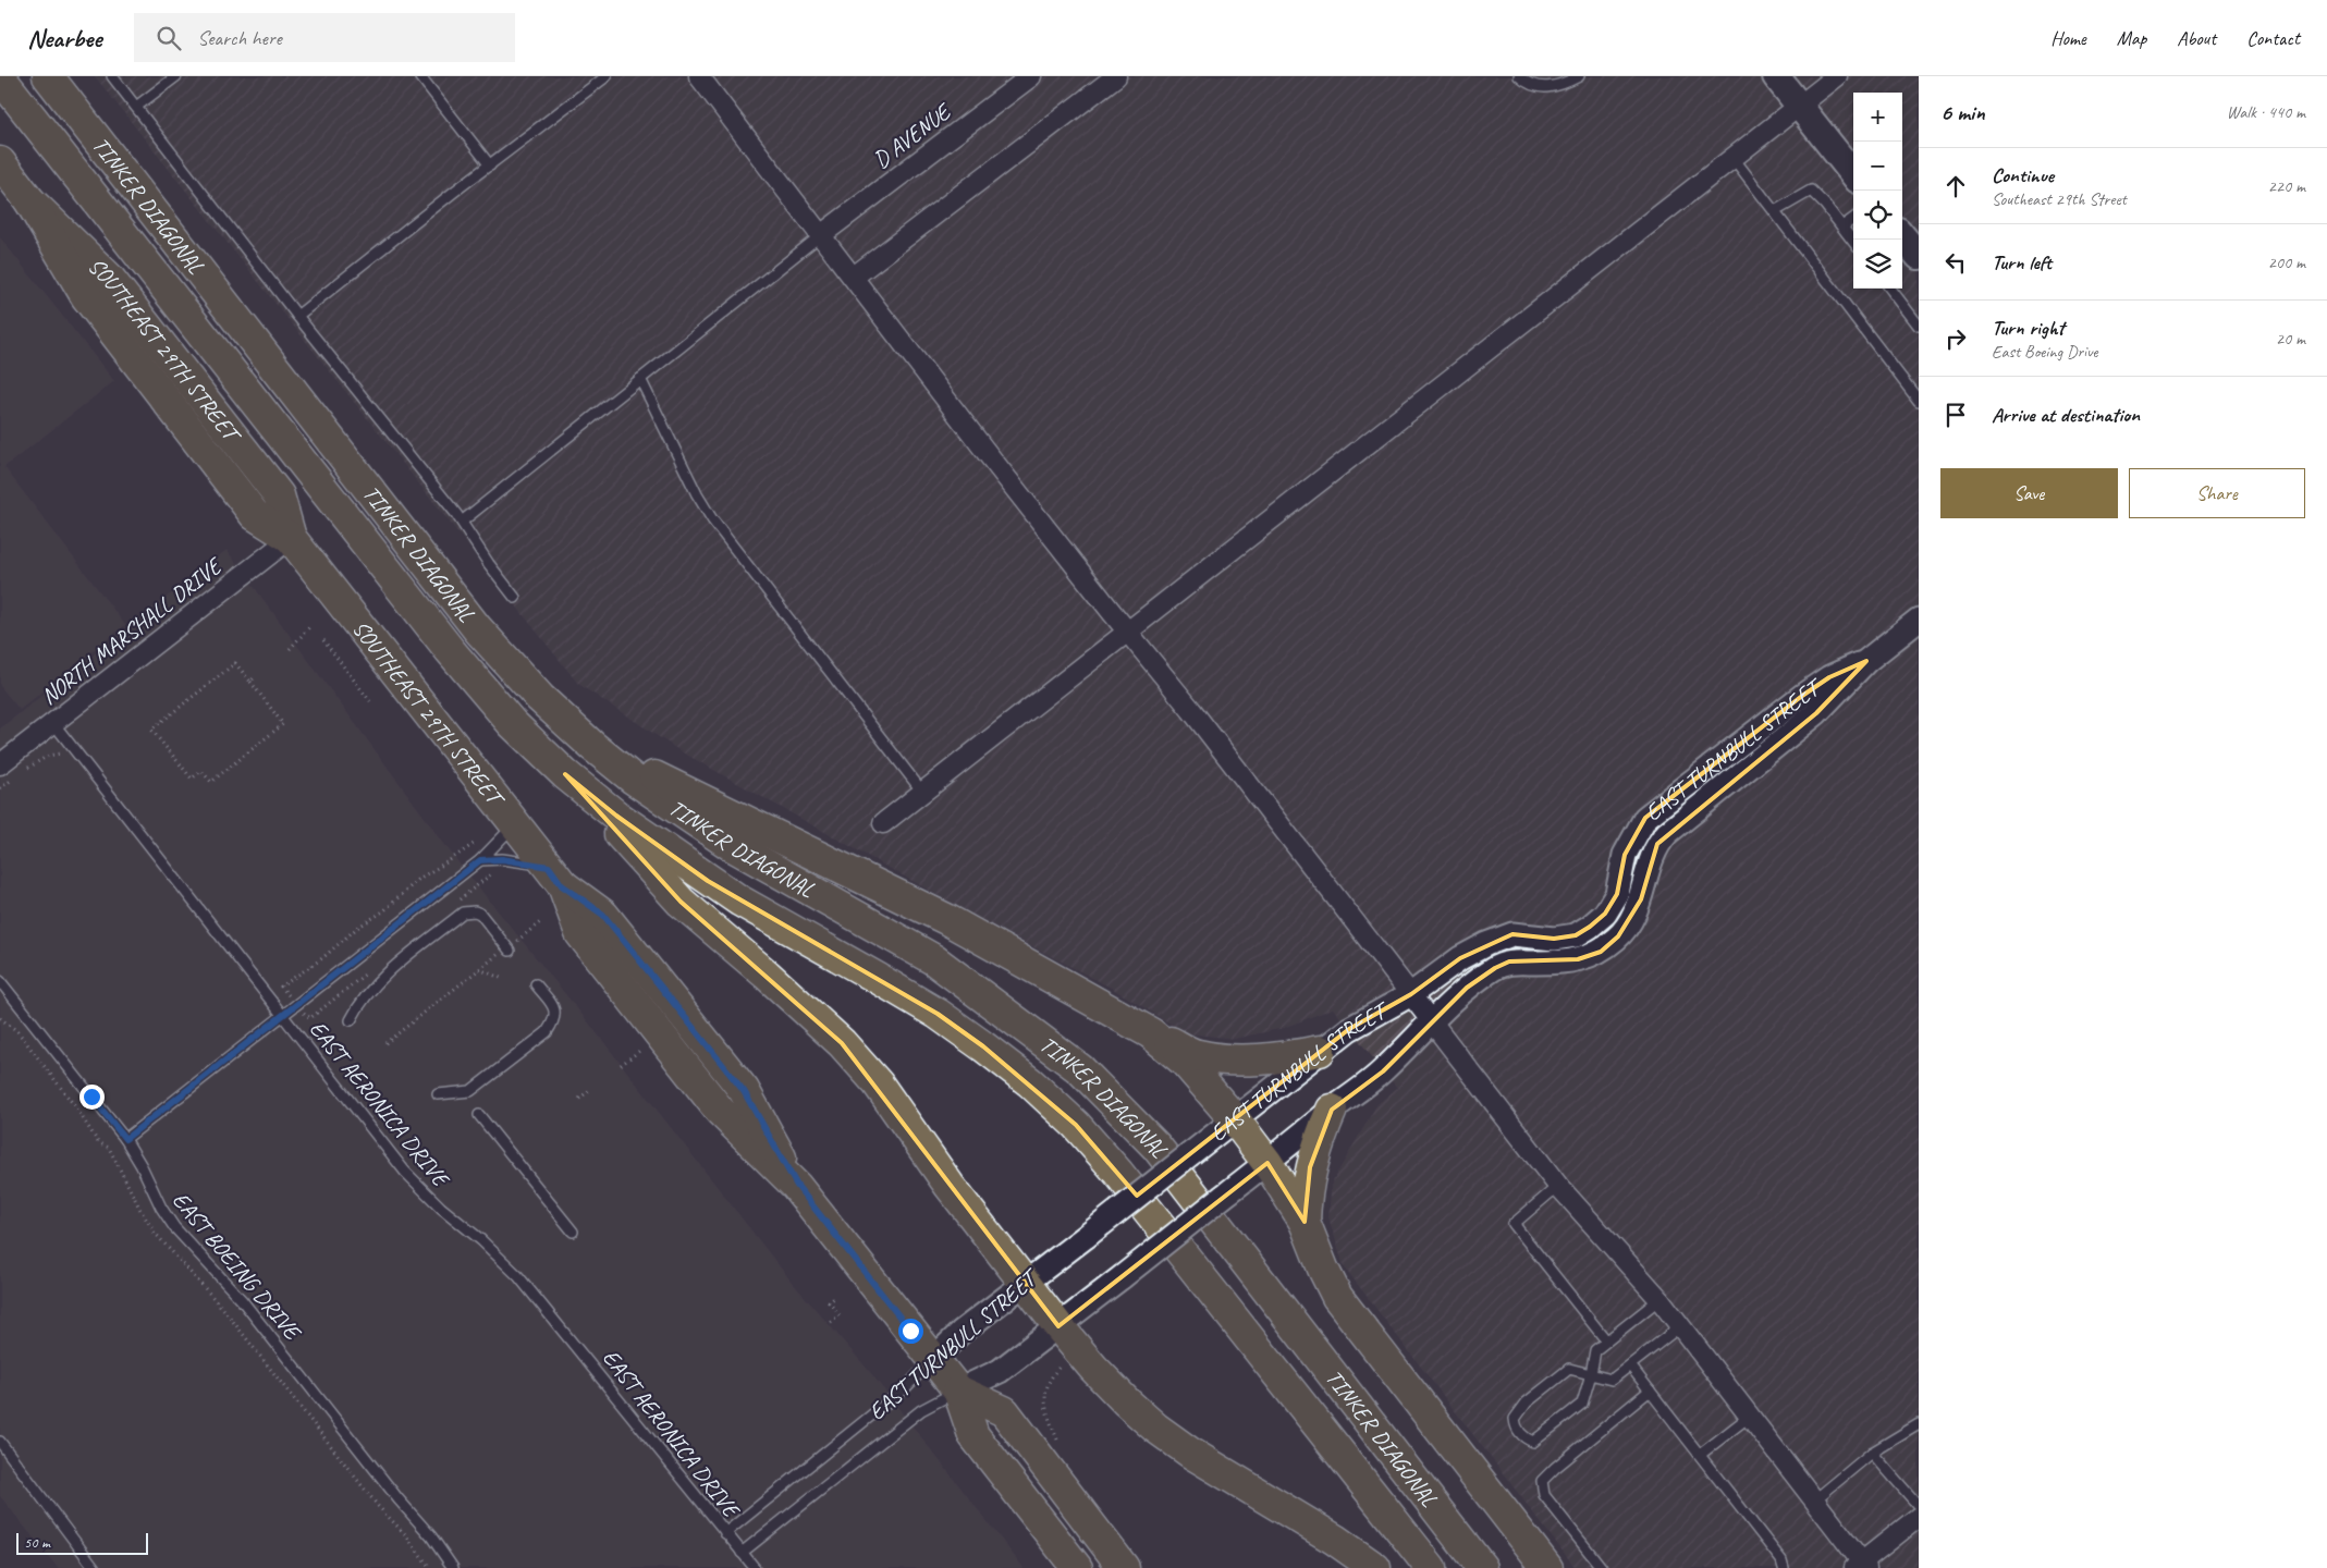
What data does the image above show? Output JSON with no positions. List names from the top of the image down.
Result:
{
  "streets": {
    "main road": ["TINKER DIAGONAL", "SOUTHEAST 29TH STREET"],
    "street": ["D AVENUE", "NORTH MARSHALL DRIVE", "EAST TURNBULL STREET"],
    "lane": ["EAST AERONICA DRIVE", "EAST BOEING DRIVE"]
  },
  "crossings": [
    ["SOUTHEAST 29TH STREET", "NORTH MARSHALL DRIVE"],
    ["SOUTHEAST 29TH STREET", "EAST TURNBULL STREET"],
    ["NORTH MARSHALL DRIVE", "EAST AERONICA DRIVE"],
    ["EAST TURNBULL STREET", "EAST AERONICA DRIVE"]
  ],
  "scale_bar": "50 m",
  "page": {
    "header": "Nearbee",
    "search": "Search here",
    "nav": [
      "Home",
      "Map",
      "About",
      "Contact"
    ],
    "heading": ["6 min", "Walk · 440 m"],
    "map_buttons": ["+", "−"],
    "list": [
      ["Continue", "Southeast 29th Street", "220 m"],
      ["Turn left", "200 m"],
      ["Turn right", "East Boeing Drive", "20 m"],
      "Arrive at destination"
    ],
    "buttons": ["Save", "Share"],
    "scale": "50 m"
  }
}
